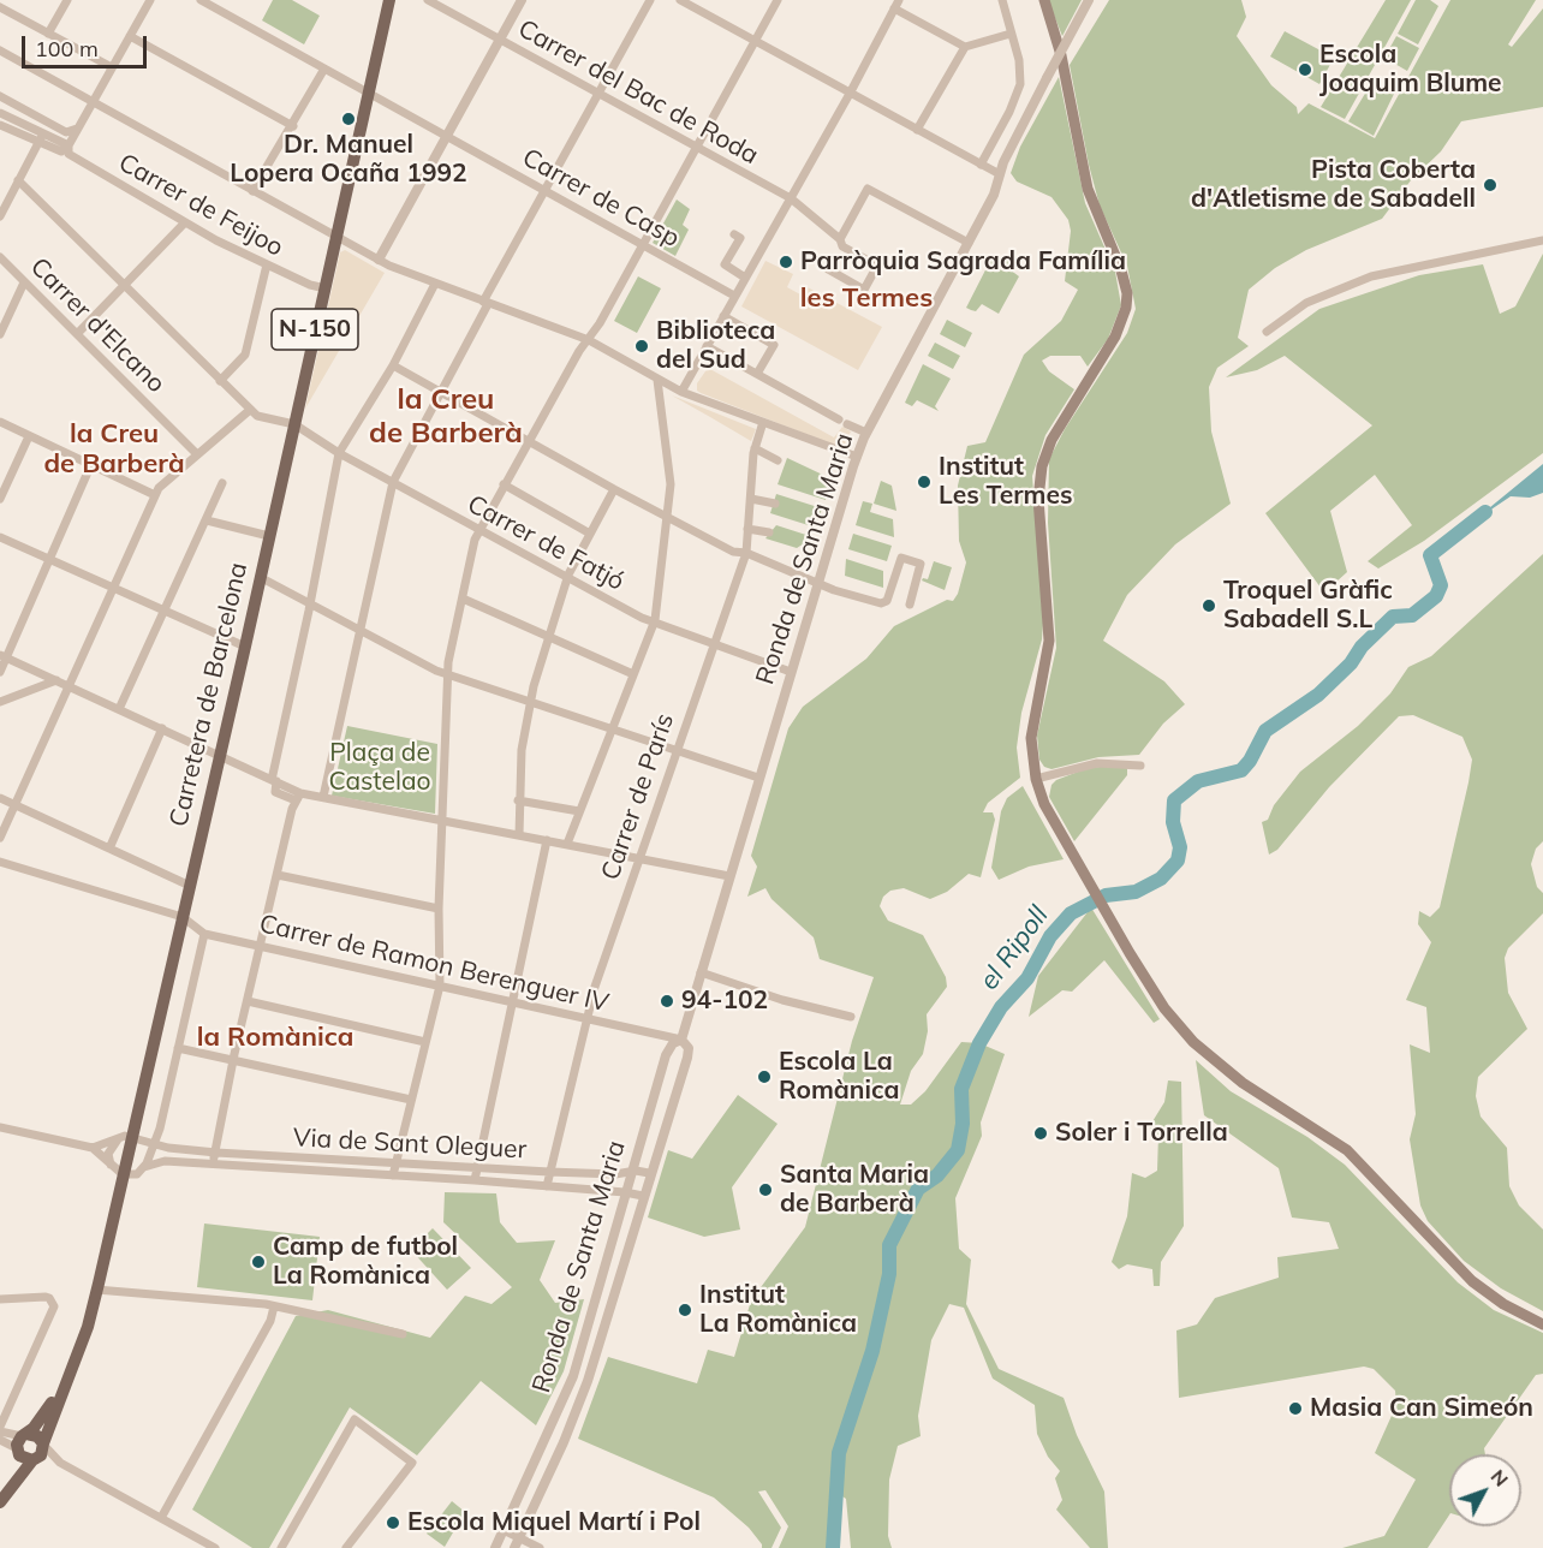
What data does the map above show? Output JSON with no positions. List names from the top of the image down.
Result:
{
  "streets": {
    "main road": ["N-150", "Carretera de Barcelona"],
    "street": [
      "Carrer del Bac de Roda",
      "Carrer de Casp",
      "Carrer de Feijoo",
      "Carrer d'Elcano",
      "Carrer de Fatjó",
      "Ronda de Santa Maria",
      "Carrer de París",
      "Carrer de Ramon Berenguer IV",
      "Via de Sant Oleguer"
    ]
  },
  "crossings": [
    ["Carrer de Casp", "Carretera de Barcelona"],
    ["Carrer de Feijoo", "Carretera de Barcelona"],
    ["N-150", "Carretera de Barcelona"],
    ["Carrer de Fatjó", "Ronda de Santa Maria"],
    ["Carrer de Fatjó", "Carretera de Barcelona"],
    ["Carrer de Fatjó", "Carrer de París"],
    ["Ronda de Santa Maria", "Carrer de Ramon Berenguer IV"],
    ["Ronda de Santa Maria", "Via de Sant Oleguer"],
    ["Carretera de Barcelona", "Carrer de Ramon Berenguer IV"],
    ["Carretera de Barcelona", "Via de Sant Oleguer"],
    ["Carrer de París", "Carrer de Ramon Berenguer IV"],
    ["Carrer de París", "Via de Sant Oleguer"]
  ],
  "districts": [
    "les Termes",
    "la Creu de Barberà",
    "la Creu de Barberà",
    "la Romànica"
  ],
  "water": ["el Ripoll"],
  "parks": ["Plaça de Castelao"],
  "places": [
    "Escola Joaquim Blume",
    "Dr. Manuel Lopera Ocaña 1992",
    "Pista Coberta d'Atletisme de Sabadell",
    "Parròquia Sagrada Família",
    "Biblioteca del Sud",
    "Institut Les Termes",
    "Troquel Gràfic Sabadell S.L",
    "94-102",
    "Escola La Romànica",
    "Soler i Torrella",
    "Santa Maria de Barberà",
    "Camp de futbol La Romànica",
    "Institut La Romànica",
    "Masia Can Simeón",
    "Escola Miquel Martí i Pol"
  ],
  "scale_bar": "100 m",
  "north": "top right"
}
